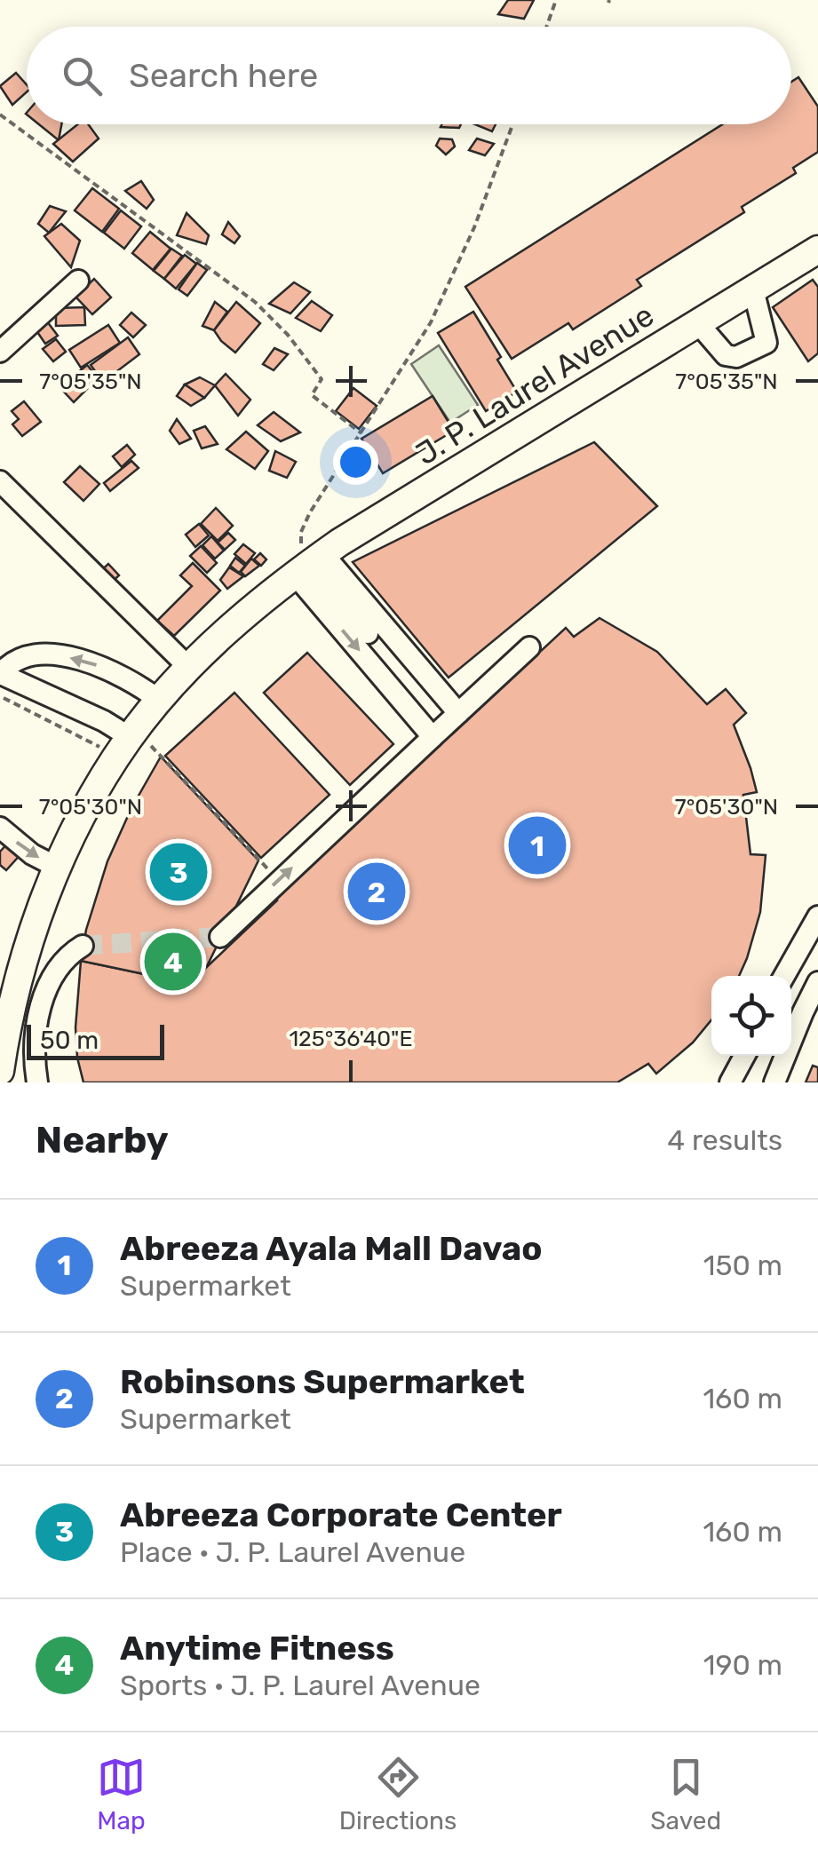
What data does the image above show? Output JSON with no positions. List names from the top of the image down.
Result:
{
  "streets": {
    "main road": ["J. P. Laurel Avenue"]
  },
  "scale_bar": "50 m",
  "page": {
    "search": "Search here",
    "pins": [
      "1",
      "3",
      "2",
      "4"
    ],
    "scale": "50 m",
    "heading": ["Nearby", "4 results"],
    "list": [
      {
        "mark": "1",
        "name": "Abreeza Ayala Mall Davao",
        "note": "Supermarket",
        "value": "150 m"
      },
      {
        "mark": "2",
        "name": "Robinsons Supermarket",
        "note": "Supermarket",
        "value": "160 m"
      },
      {
        "mark": "3",
        "name": "Abreeza Corporate Center",
        "note": "Place · J. P. Laurel Avenue",
        "value": "160 m"
      },
      {
        "mark": "4",
        "name": "Anytime Fitness",
        "note": "Sports · J. P. Laurel Avenue",
        "value": "190 m"
      }
    ],
    "nav": ["Map", "Directions", "Saved"]
  },
  "coordinates": ["7°05'35\"N", "7°05'30\"N", "125°36'40\"E"]
}
